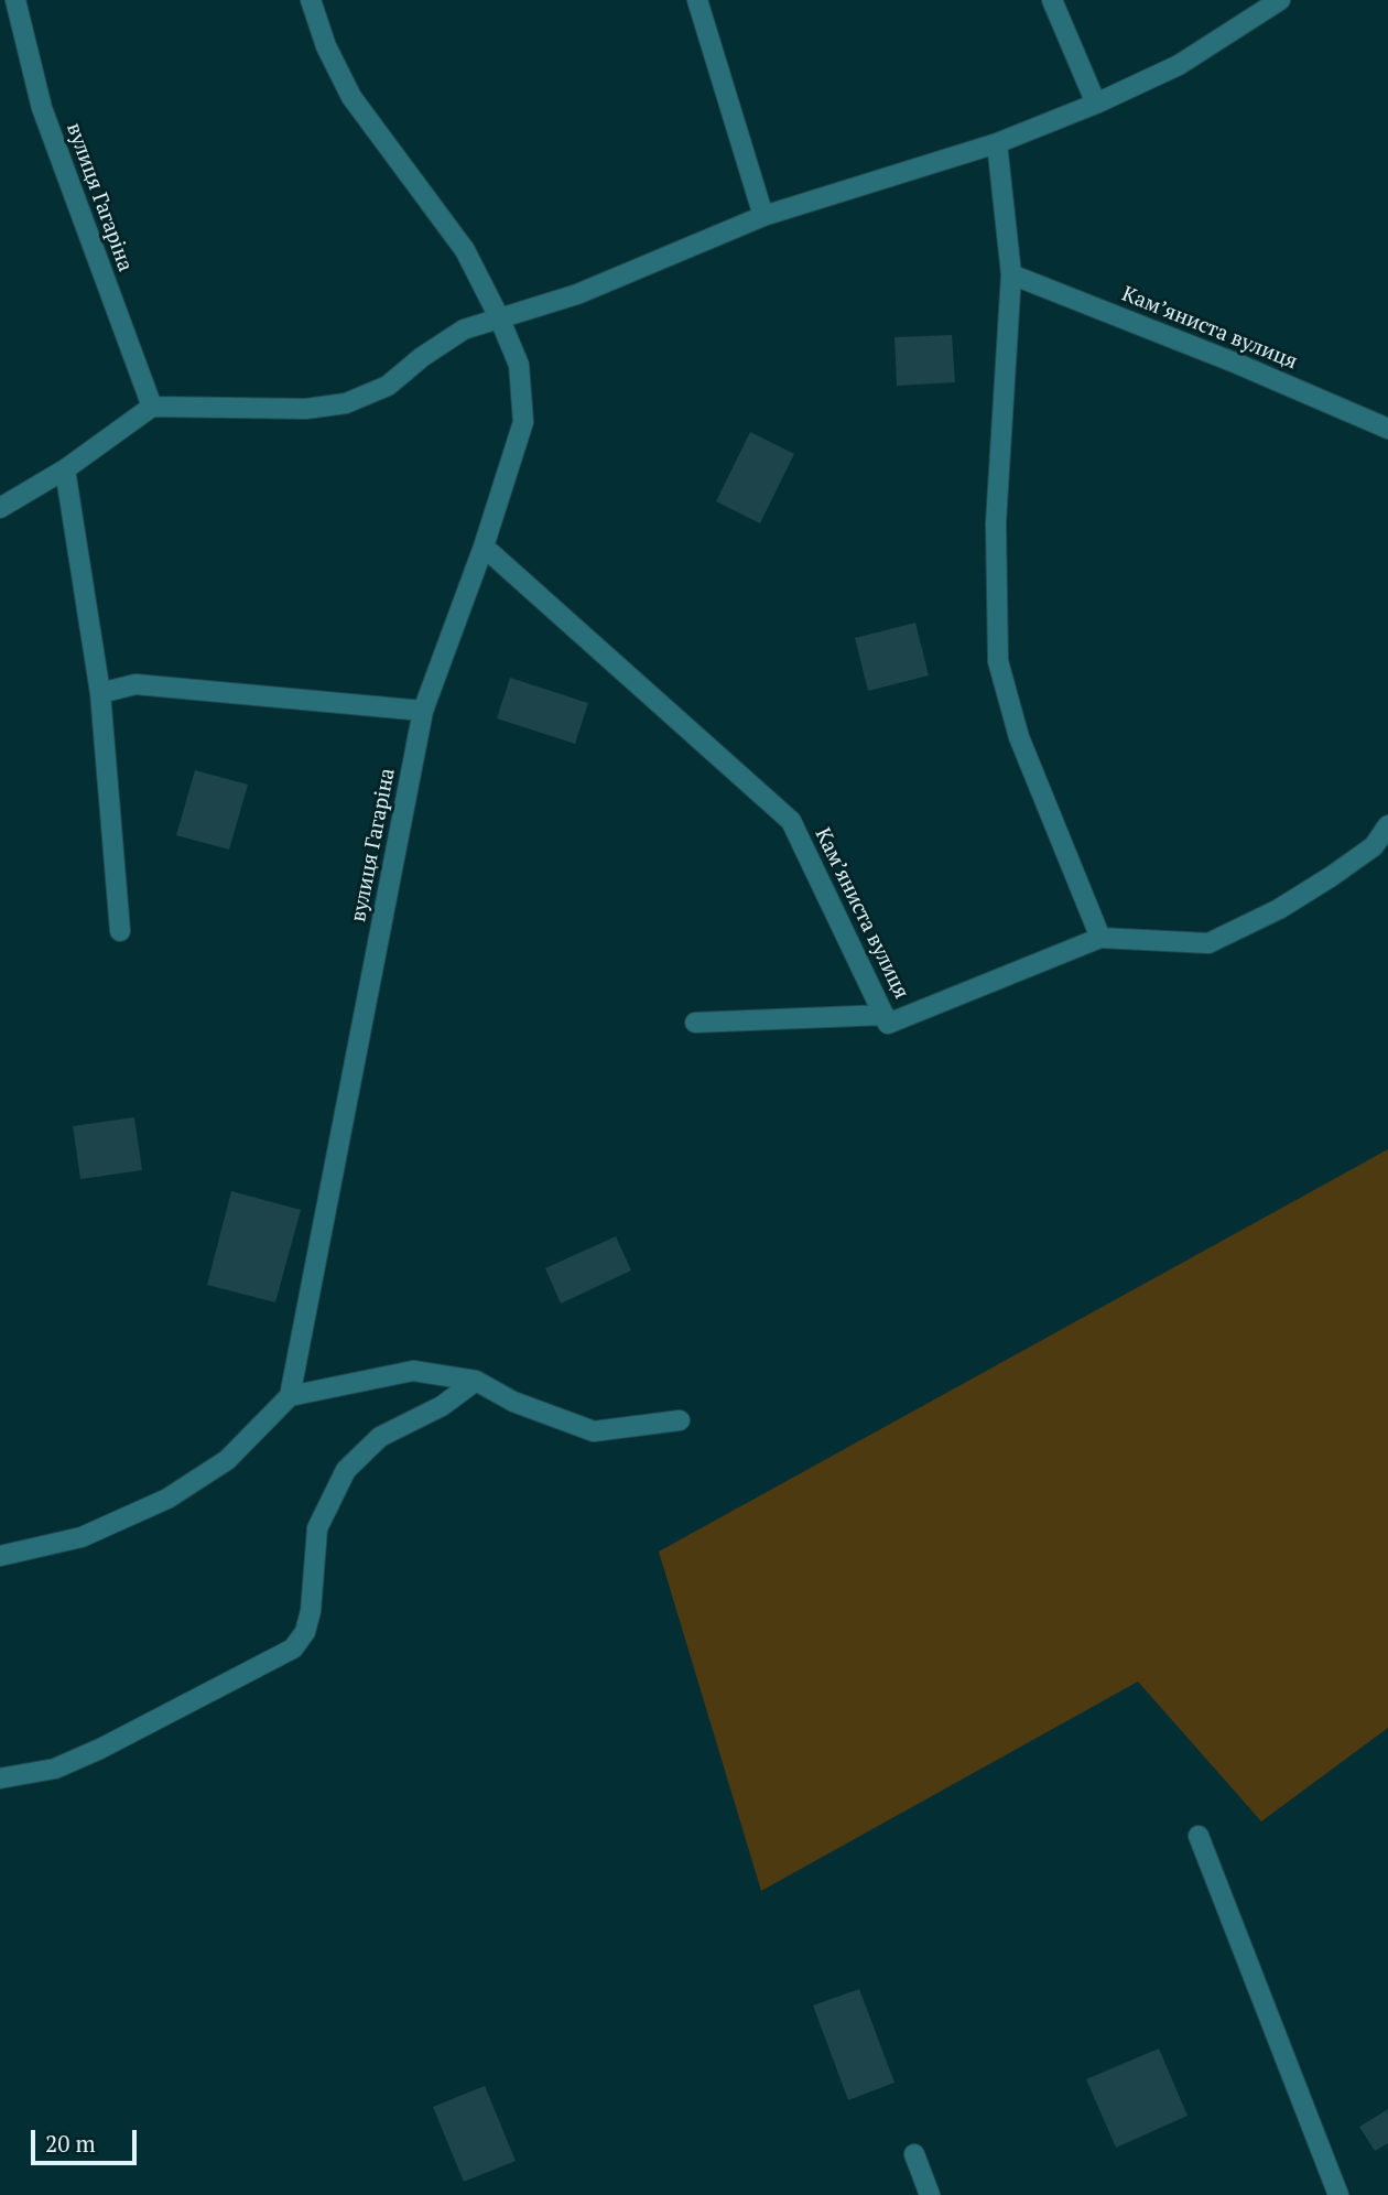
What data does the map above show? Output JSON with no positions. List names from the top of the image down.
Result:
{
  "streets": {
    "street": ["вулиця Гагаріна", "Камʼяниста вулиця"]
  },
  "crossings": [
    ["вулиця Гагаріна", "Камʼяниста вулиця"]
  ],
  "scale_bar": "20 m"
}
